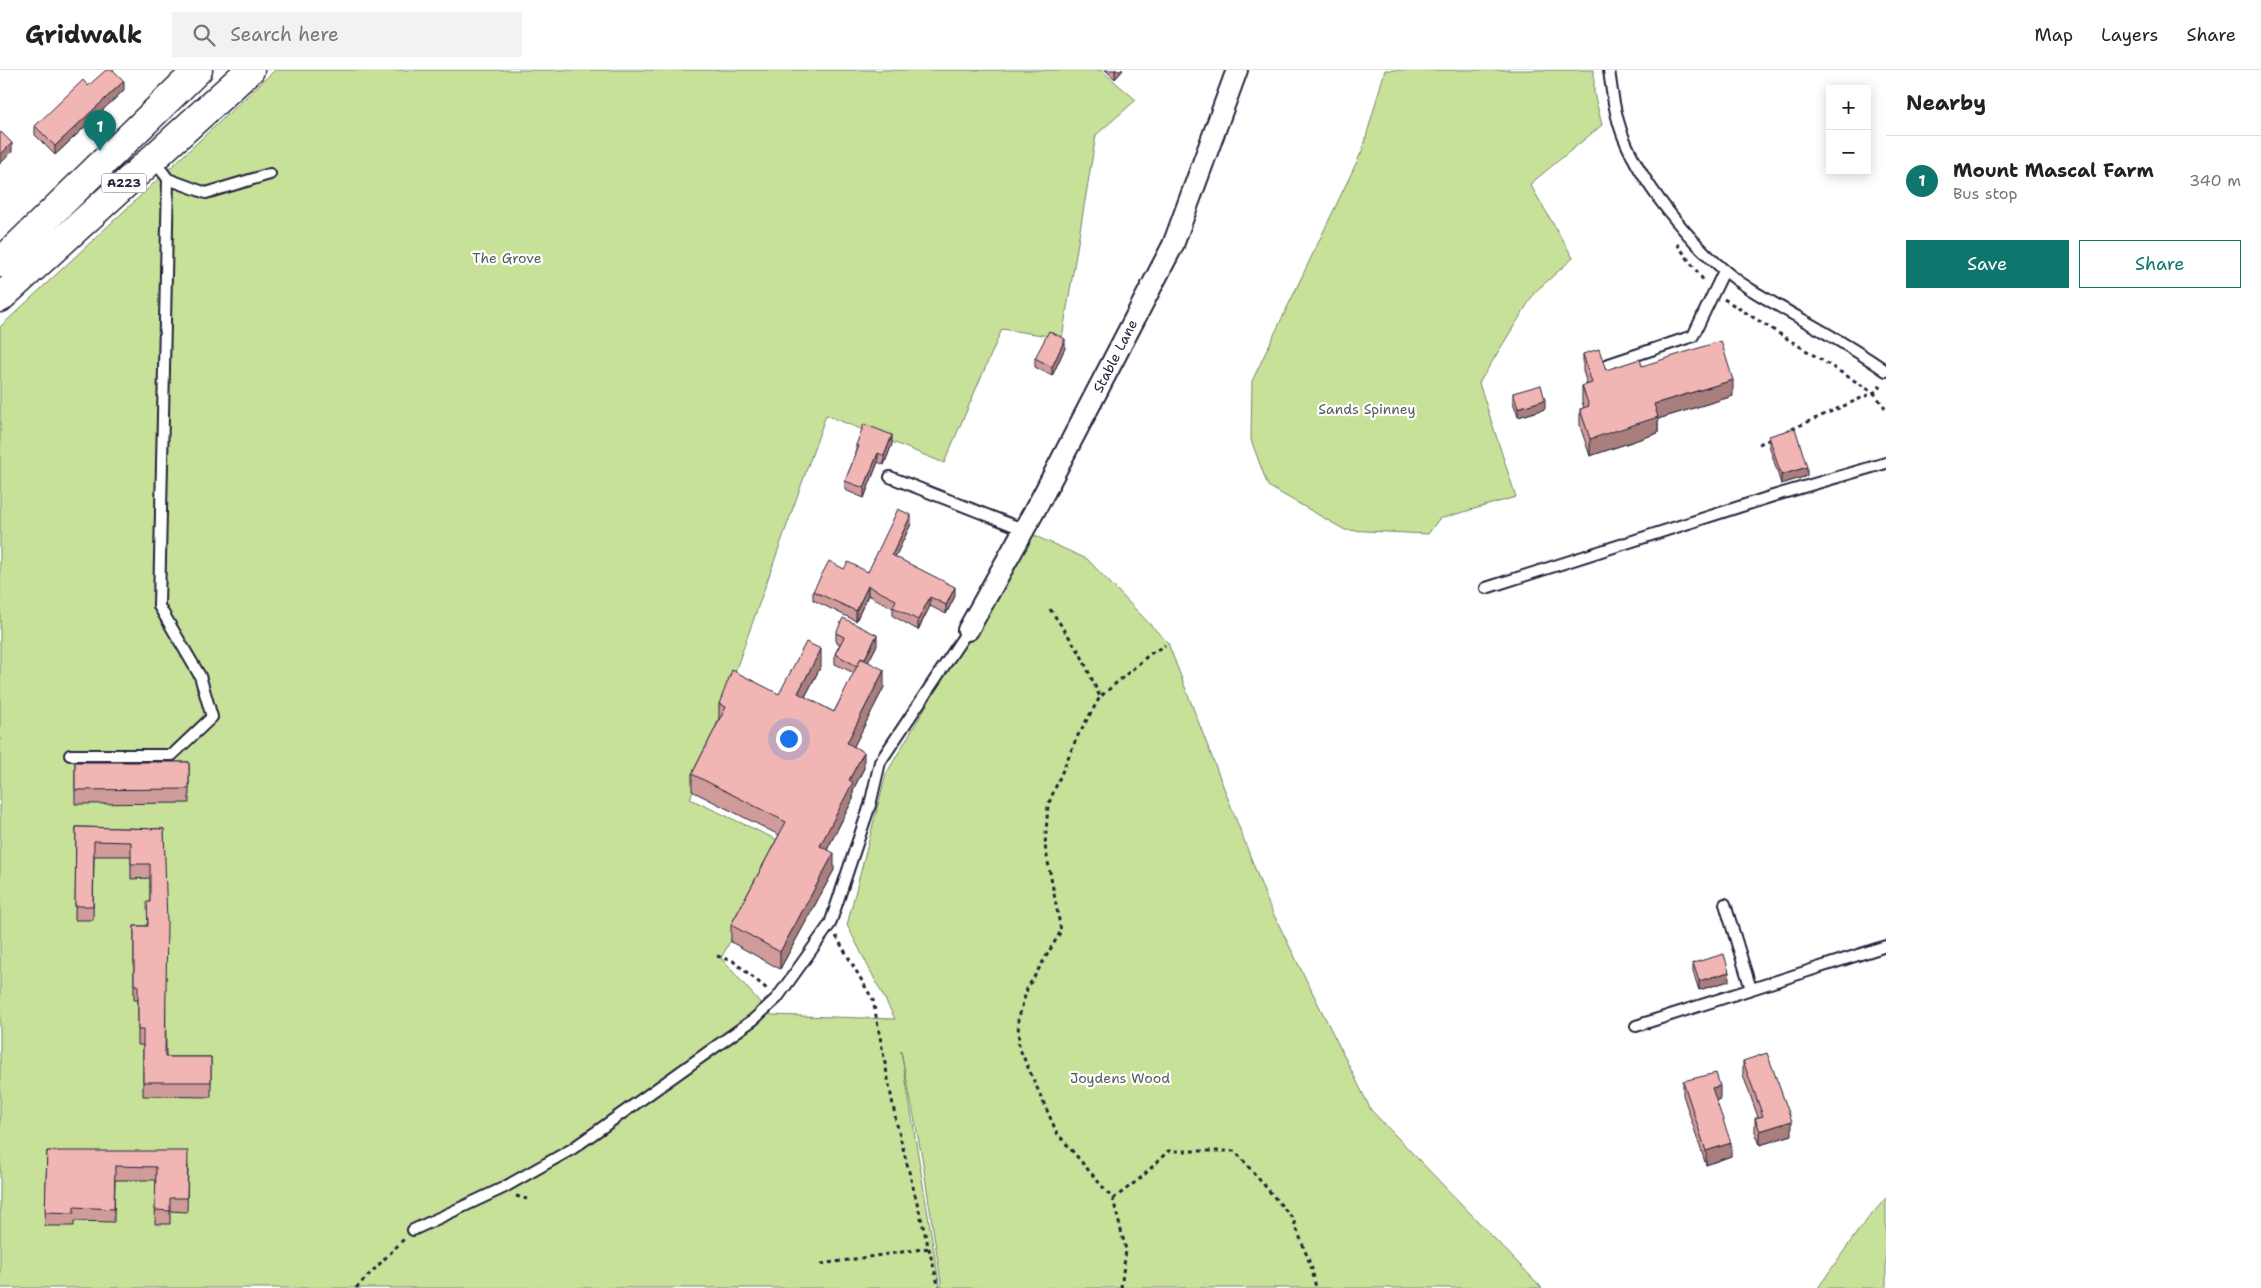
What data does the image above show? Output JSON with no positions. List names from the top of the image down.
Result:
{
  "streets": {
    "main road": ["A223"],
    "street": ["Stable Lane"]
  },
  "parks": ["The Grove", "Sands Spinney", "Joydens Wood"],
  "page": {
    "header": "Gridwalk",
    "search": "Search here",
    "nav": ["Map", "Layers", "Share"],
    "heading": "Nearby",
    "map_buttons": ["+", "−"],
    "pins": "1",
    "list": [
      {
        "mark": "1",
        "name": "Mount Mascal Farm",
        "note": "Bus stop",
        "value": "340 m"
      }
    ],
    "buttons": ["Save", "Share"]
  }
}
